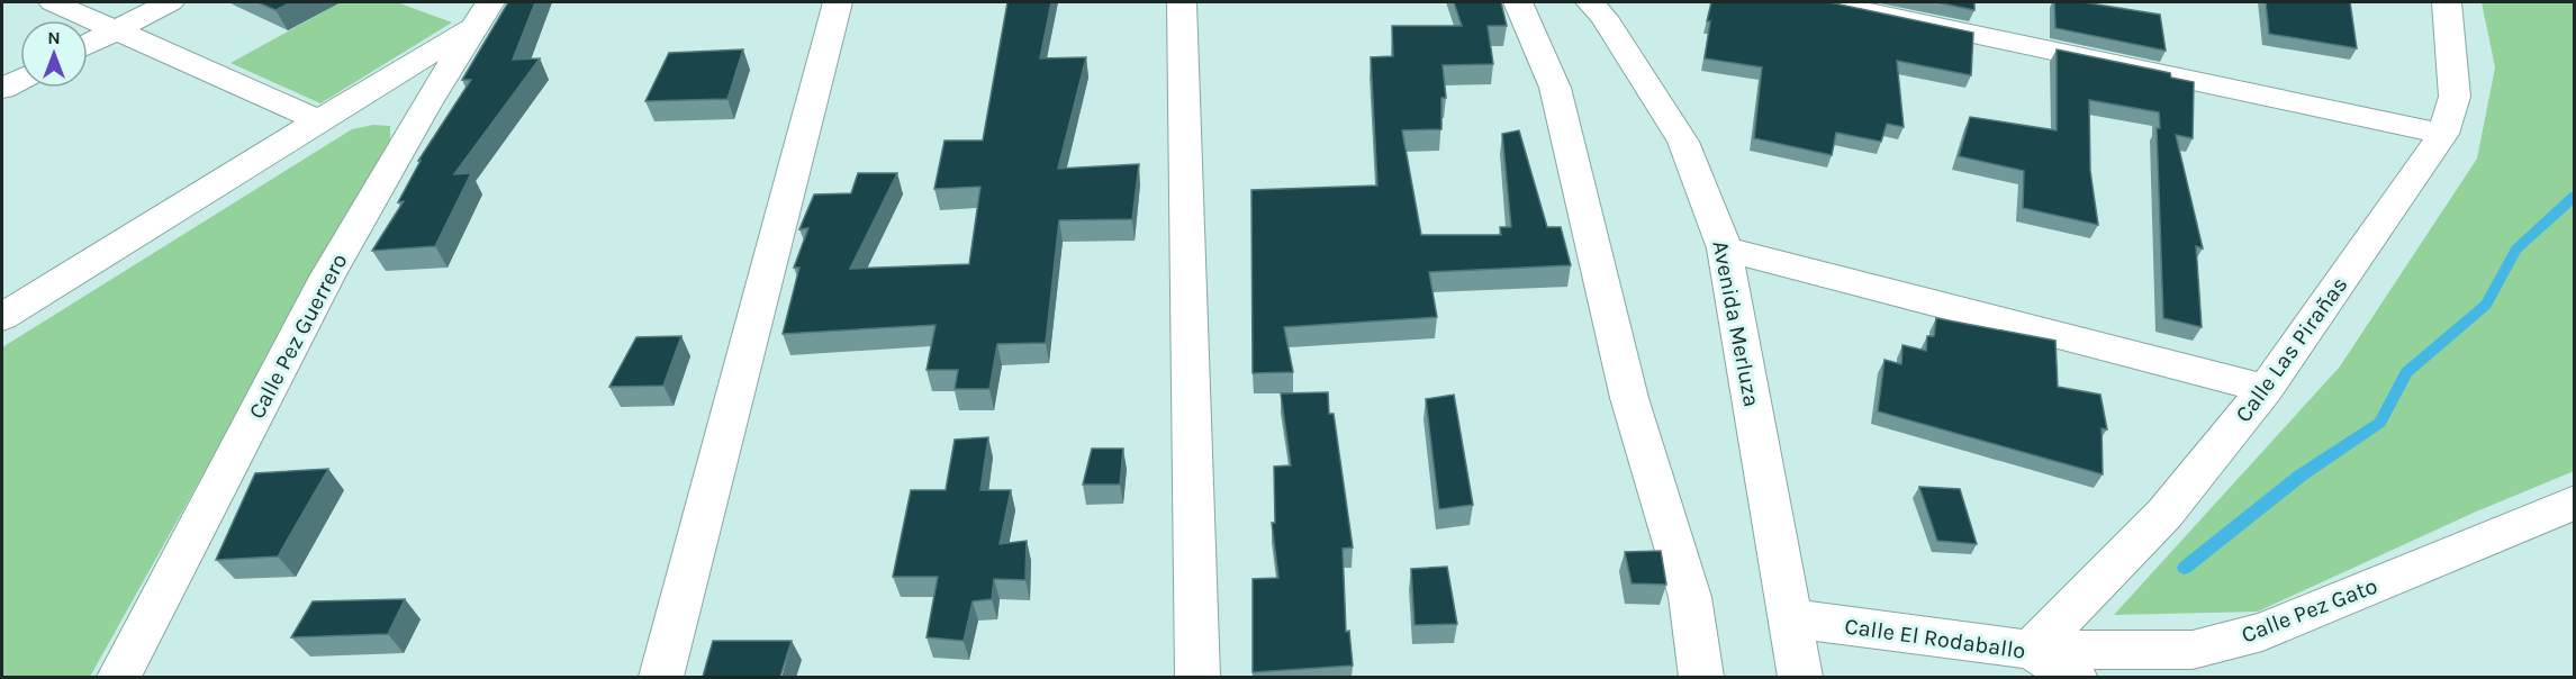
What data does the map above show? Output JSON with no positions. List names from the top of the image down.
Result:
{
  "streets": {
    "street": [
      "Avenida Merluza",
      "Calle Pez Guerrero",
      "Calle Las Pirañas",
      "Calle Pez Gato",
      "Calle El Rodaballo"
    ]
  },
  "crossings": [
    ["Avenida Merluza", "Calle El Rodaballo"],
    ["Calle Las Pirañas", "Calle Pez Gato"],
    ["Calle Las Pirañas", "Calle El Rodaballo"],
    ["Calle Pez Gato", "Calle El Rodaballo"]
  ],
  "north": "top"
}
